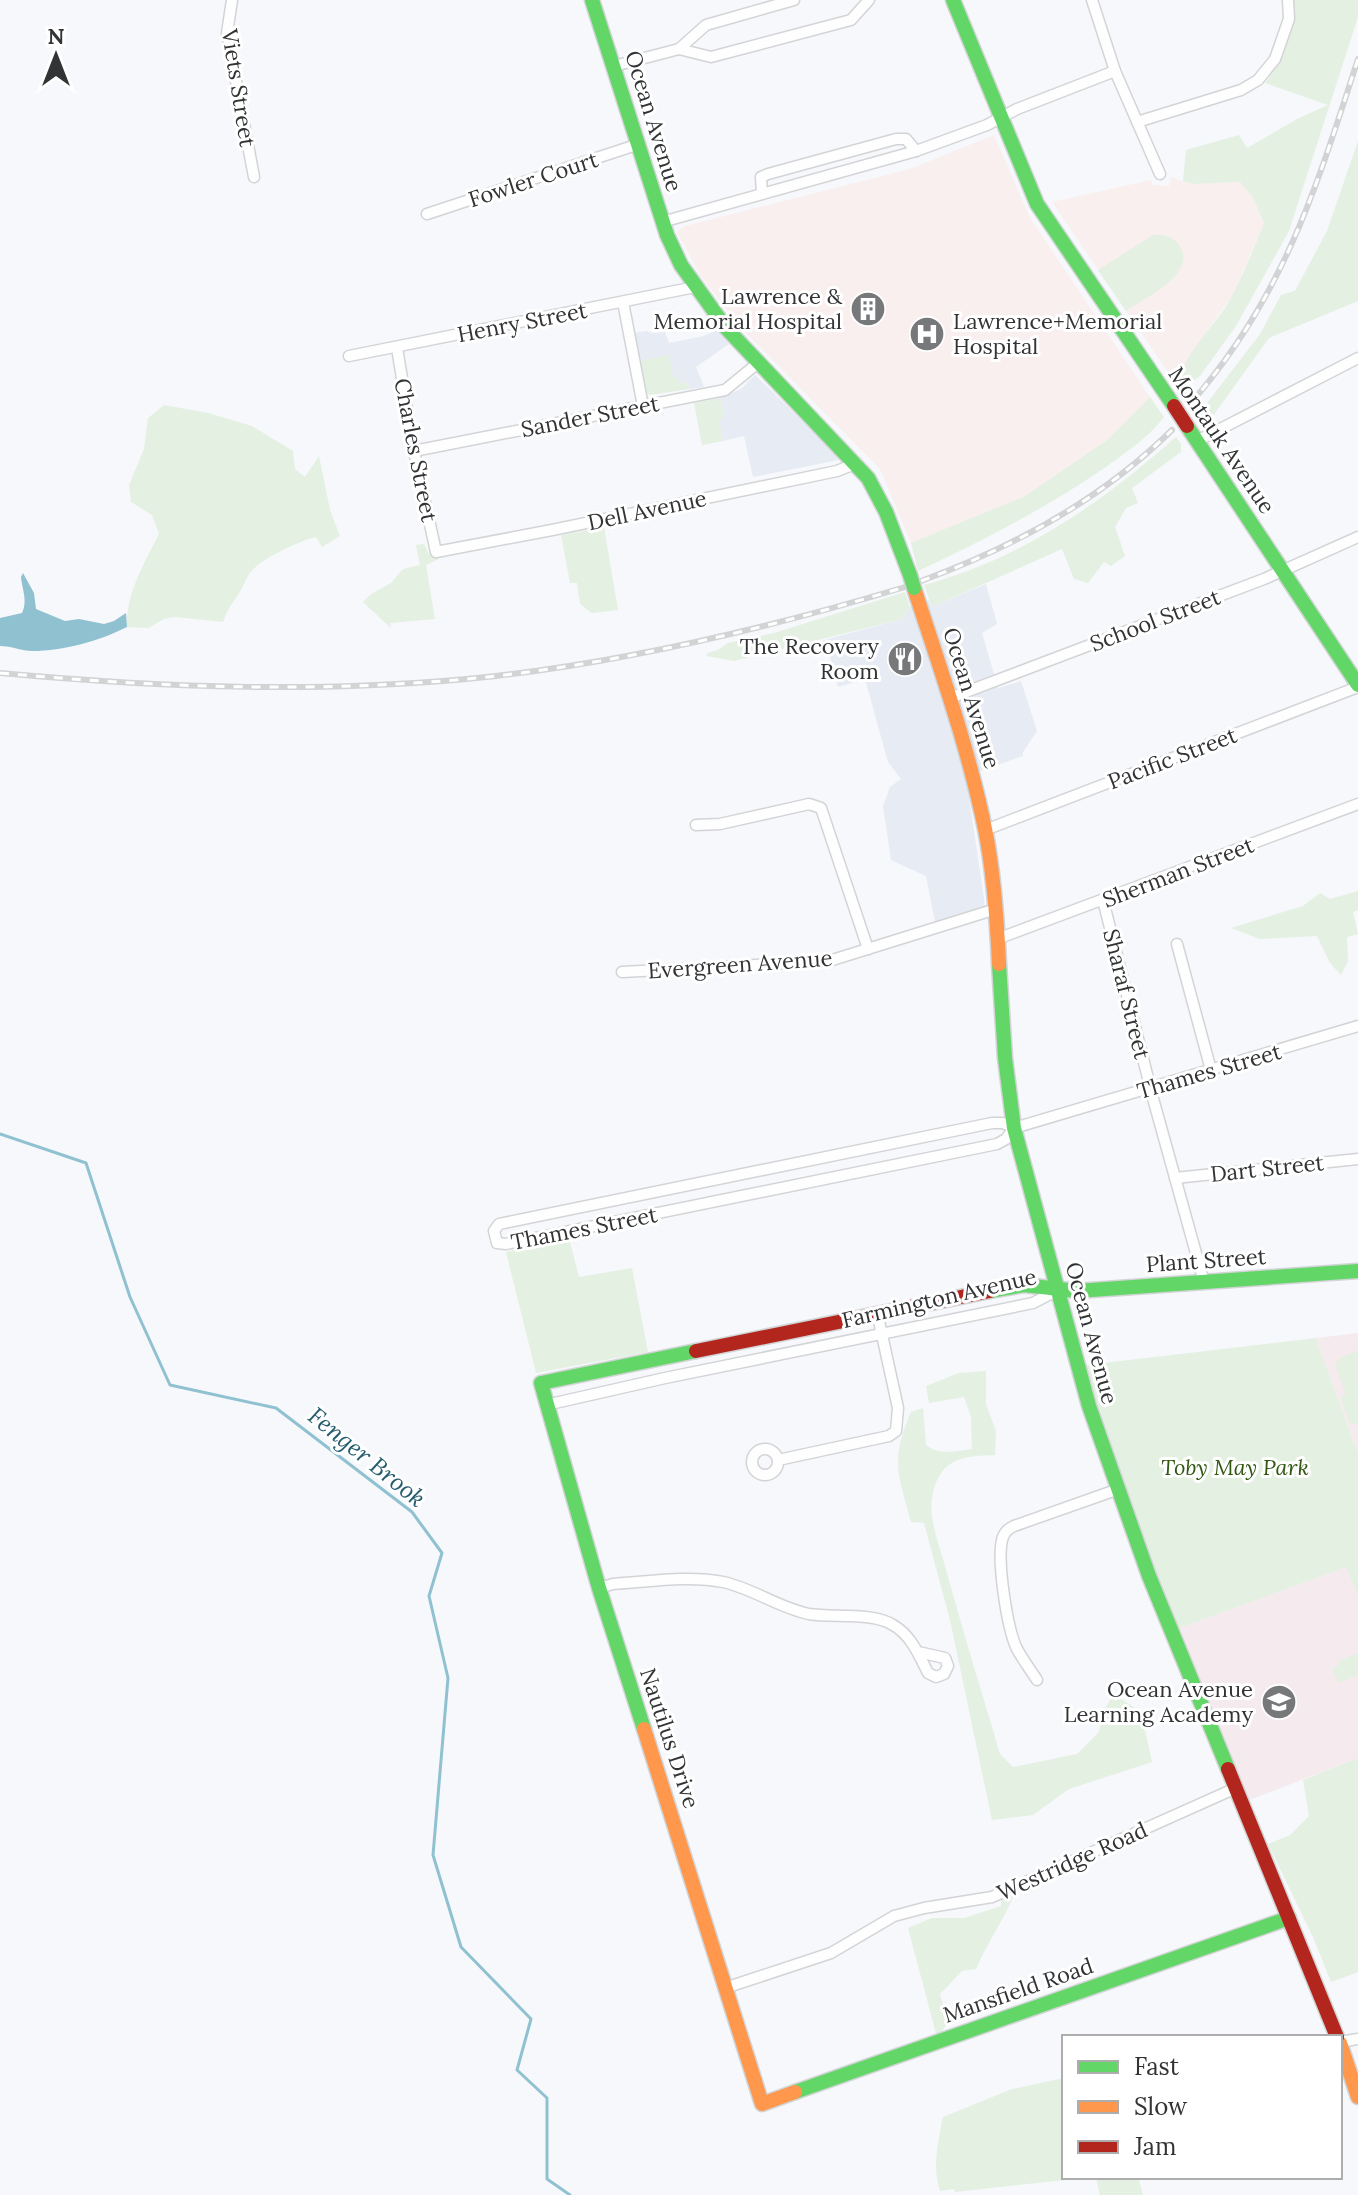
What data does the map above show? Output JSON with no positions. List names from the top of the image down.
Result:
{
  "streets": {
    "street": [
      "Viets Street",
      "Ocean Avenue",
      "Fowler Court",
      "Henry Street",
      "Sander Street",
      "Montauk Avenue",
      "Charles Street",
      "Dell Avenue",
      "School Street",
      "Pacific Street",
      "Sherman Street",
      "Evergreen Avenue",
      "Sharaf Street",
      "Thames Street",
      "Dart Street",
      "Plant Street",
      "Farmington Avenue",
      "Nautilus Drive",
      "Westridge Road",
      "Mansfield Road"
    ]
  },
  "crossings": [
    ["Ocean Avenue", "Fowler Court"],
    ["Ocean Avenue", "Henry Street"],
    ["Ocean Avenue", "Sander Street"],
    ["Ocean Avenue", "Dell Avenue"],
    ["Ocean Avenue", "School Street"],
    ["Ocean Avenue", "Pacific Street"],
    ["Ocean Avenue", "Sherman Street"],
    ["Ocean Avenue", "Evergreen Avenue"],
    ["Ocean Avenue", "Thames Street"],
    ["Ocean Avenue", "Plant Street"],
    ["Ocean Avenue", "Farmington Avenue"],
    ["Ocean Avenue", "Westridge Road"],
    ["Ocean Avenue", "Mansfield Road"],
    ["Henry Street", "Charles Street"],
    ["Sander Street", "Charles Street"],
    ["Montauk Avenue", "School Street"],
    ["Montauk Avenue", "Pacific Street"],
    ["Charles Street", "Dell Avenue"],
    ["Sherman Street", "Sharaf Street"],
    ["Sharaf Street", "Thames Street"],
    ["Sharaf Street", "Dart Street"],
    ["Sharaf Street", "Plant Street"],
    ["Plant Street", "Farmington Avenue"],
    ["Farmington Avenue", "Nautilus Drive"],
    ["Nautilus Drive", "Westridge Road"],
    ["Nautilus Drive", "Mansfield Road"]
  ],
  "water": ["Fenger Brook"],
  "parks": ["Toby May Park"],
  "places": {
    "building": ["Lawrence & Memorial Hospital"],
    "hospital": ["Lawrence+Memorial Hospital"],
    "restaurant": ["The Recovery Room"],
    "school or university": ["Ocean Avenue Learning Academy"]
  },
  "legend": ["Fast", "Slow", "Jam"],
  "north": "top"
}
